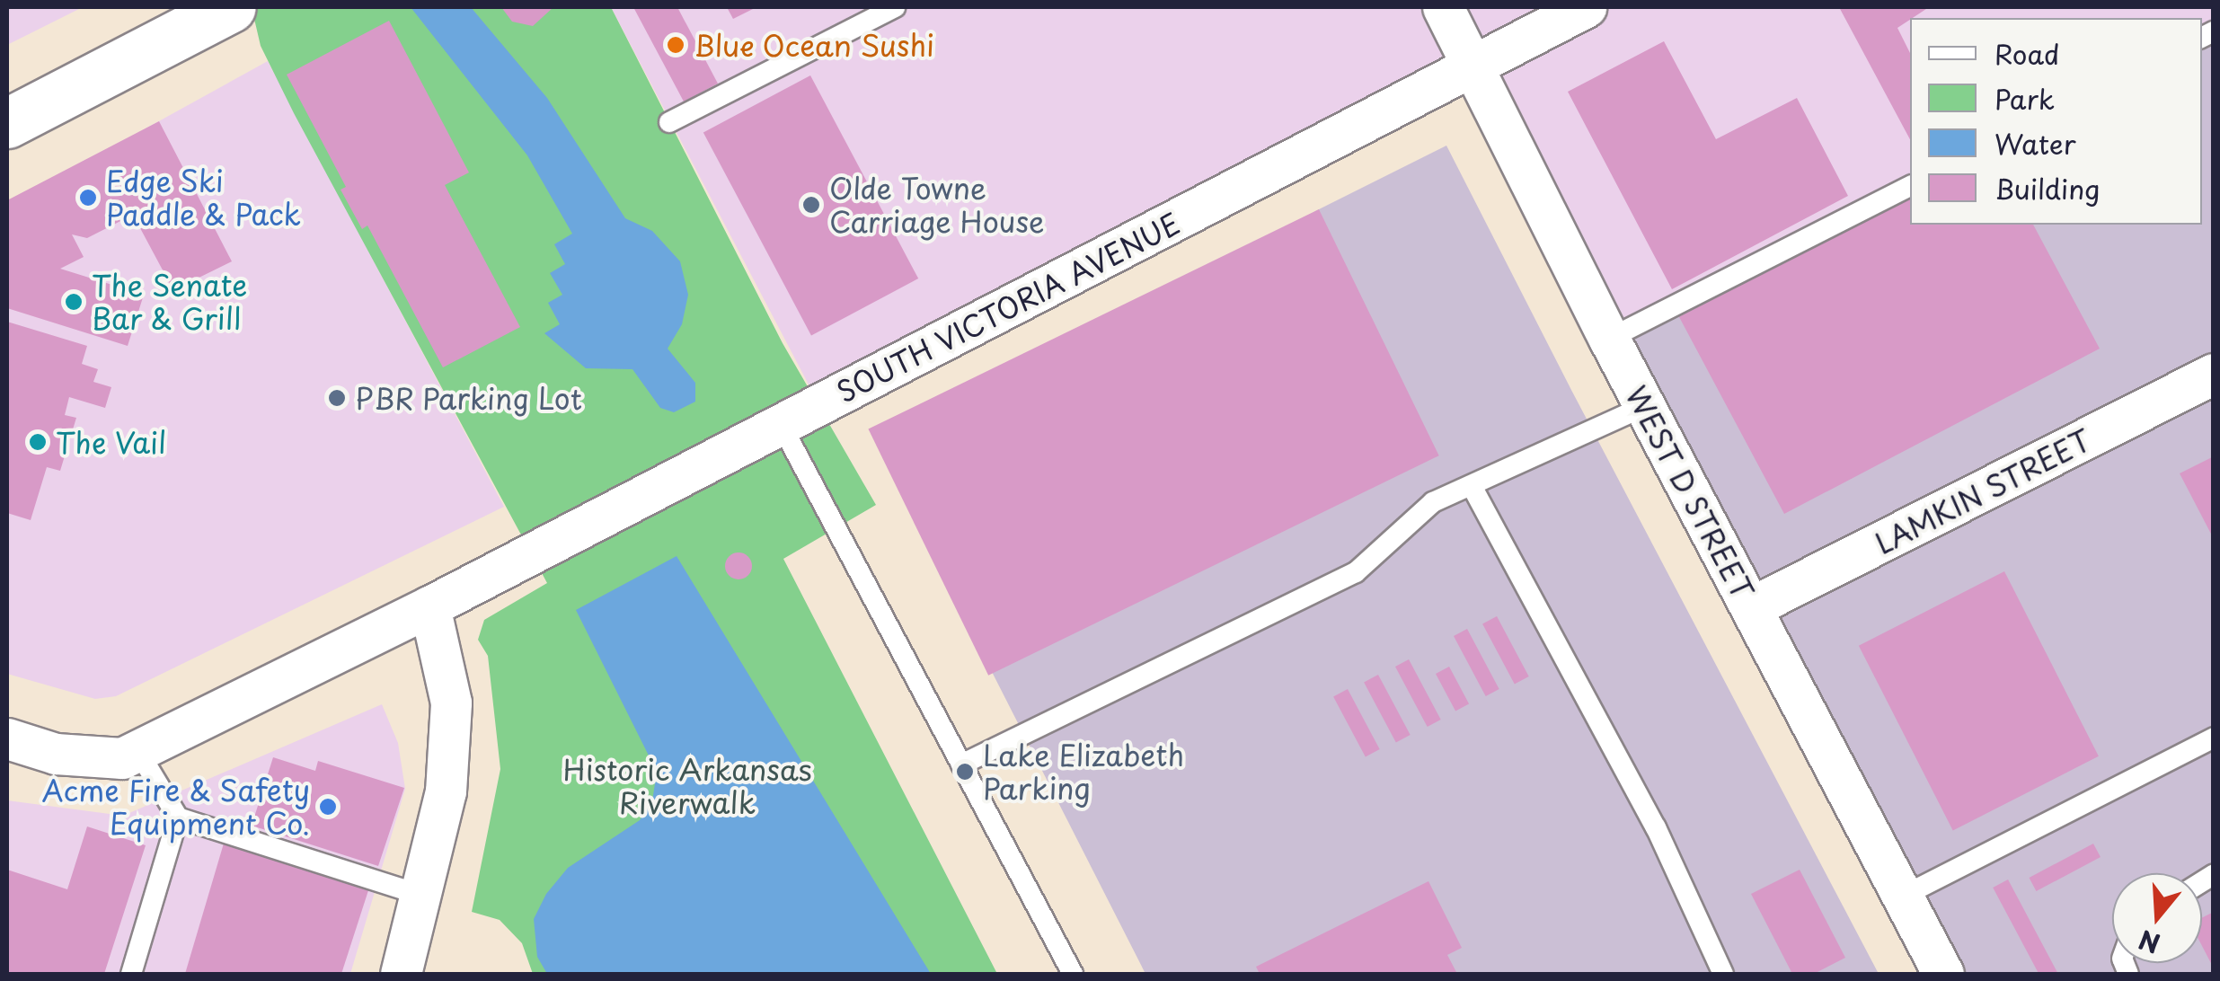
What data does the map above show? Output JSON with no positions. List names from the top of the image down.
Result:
{
  "streets": {
    "street": ["SOUTH VICTORIA AVENUE", "LAMKIN STREET", "WEST D STREET"]
  },
  "crossings": [
    ["SOUTH VICTORIA AVENUE", "WEST D STREET"],
    ["LAMKIN STREET", "WEST D STREET"]
  ],
  "parks": ["Historic Arkansas Riverwalk"],
  "places": [
    "Blue Ocean Sushi",
    "Edge Ski Paddle & Pack",
    "Olde Towne Carriage House",
    "The Senate Bar & Grill",
    "PBR Parking Lot",
    "The Vail",
    "Lake Elizabeth Parking",
    "Acme Fire & Safety Equipment Co."
  ],
  "legend": [
    "Road",
    "Park",
    "Water",
    "Building"
  ],
  "north": "bottom"
}
